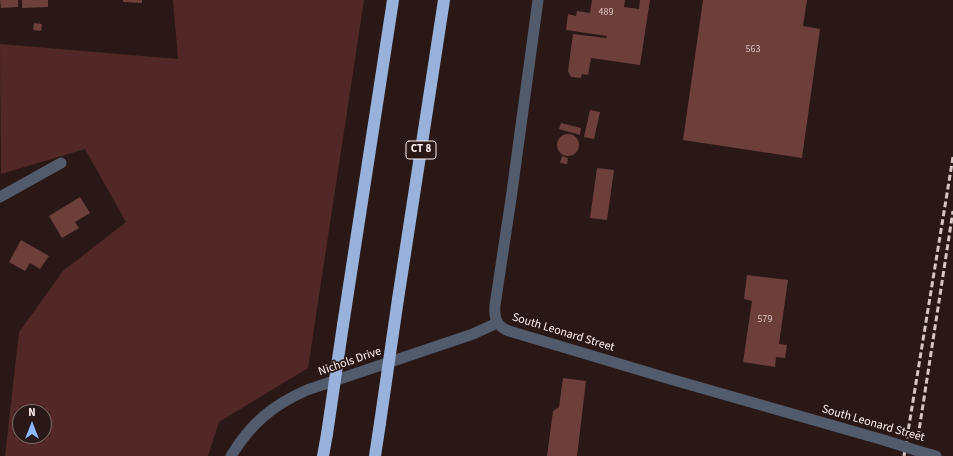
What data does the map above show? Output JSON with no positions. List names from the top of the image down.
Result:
{
  "streets": {
    "highway": ["CT 8"],
    "street": ["South Leonard Street", "Nichols Drive"]
  },
  "crossings": [
    ["South Leonard Street", "Nichols Drive"]
  ],
  "house_numbers": ["489", "563", "579"],
  "north": "top"
}
